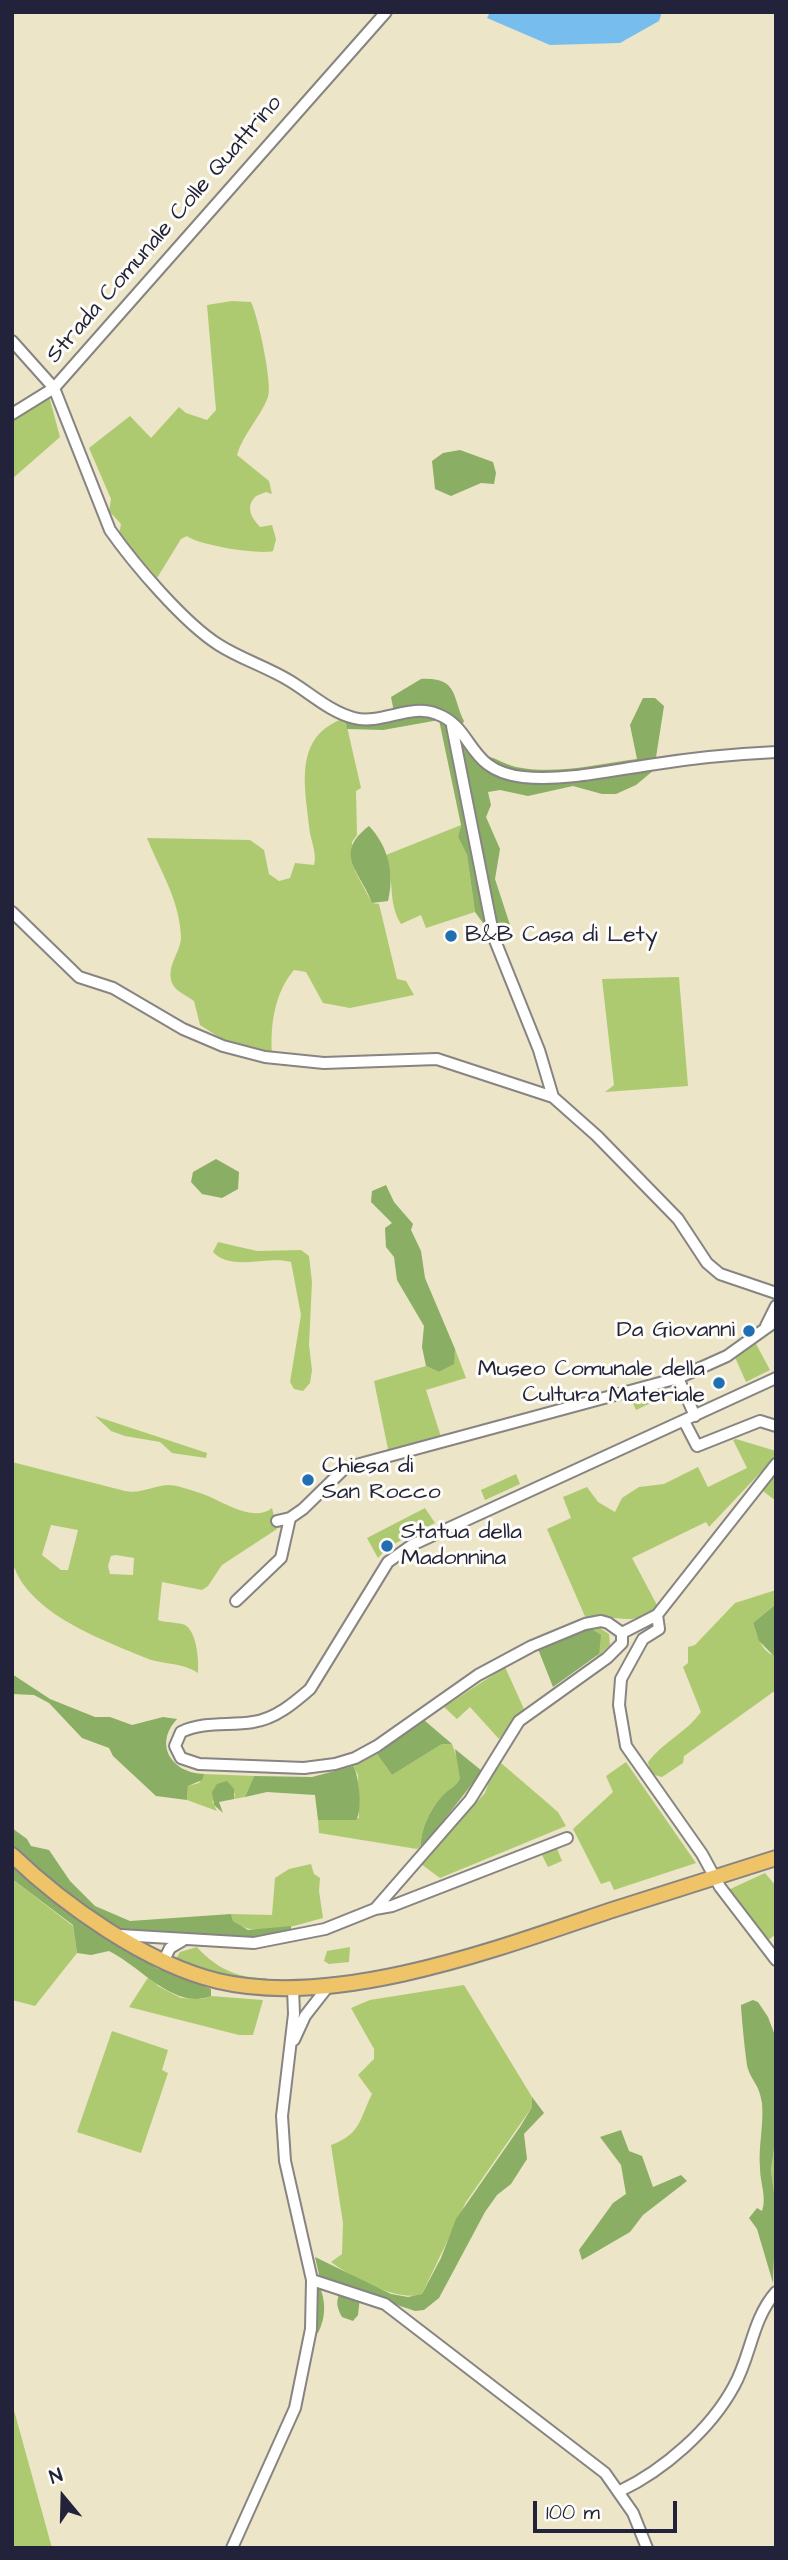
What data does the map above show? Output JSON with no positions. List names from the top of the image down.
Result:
{
  "streets": {
    "street": ["Strada Comunale Colle Quattrino"]
  },
  "places": [
    "B&B Casa di Lety",
    "Da Giovanni",
    "Museo Comunale della Cultura Materiale",
    "Chiesa di San Rocco",
    "Statua della Madonnina"
  ],
  "scale_bar": "100 m",
  "north": "top"
}
